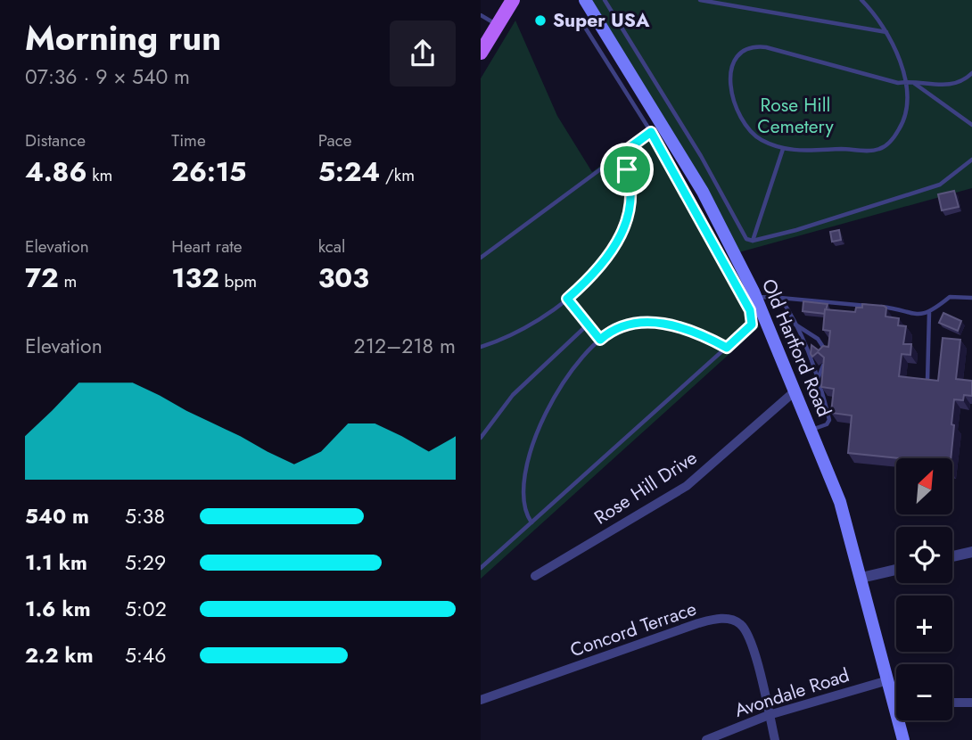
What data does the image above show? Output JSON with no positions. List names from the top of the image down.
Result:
{
  "streets": {
    "main road": ["Old Hartford Road"],
    "street": ["Rose Hill Drive", "Concord Terrace", "Avondale Road"]
  },
  "crossings": [
    ["Old Hartford Road", "Rose Hill Drive"],
    ["Old Hartford Road", "Avondale Road"],
    ["Concord Terrace", "Avondale Road"]
  ],
  "parks": ["Rose Hill Cemetery"],
  "places": ["Super USA"],
  "north": "top right",
  "page": {
    "heading": ["Morning run", "07:36 · 9 × 540 m"],
    "stats": [
      ["Distance", "4.86 km"],
      ["Time", "26:15"],
      ["Pace", "5:24 /km"],
      ["Elevation", "72 m"],
      ["Heart rate", "132 bpm"],
      ["kcal", "303"]
    ],
    "chart": ["Elevation", "212–218 m"],
    "map_buttons": ["+", "−"],
    "list": [
      {
        "name": "540 m",
        "note": "5:38"
      },
      {
        "name": "1.1 km",
        "note": "5:29"
      },
      {
        "name": "1.6 km",
        "note": "5:02"
      },
      {
        "name": "2.2 km",
        "note": "5:46"
      }
    ]
  }
}
